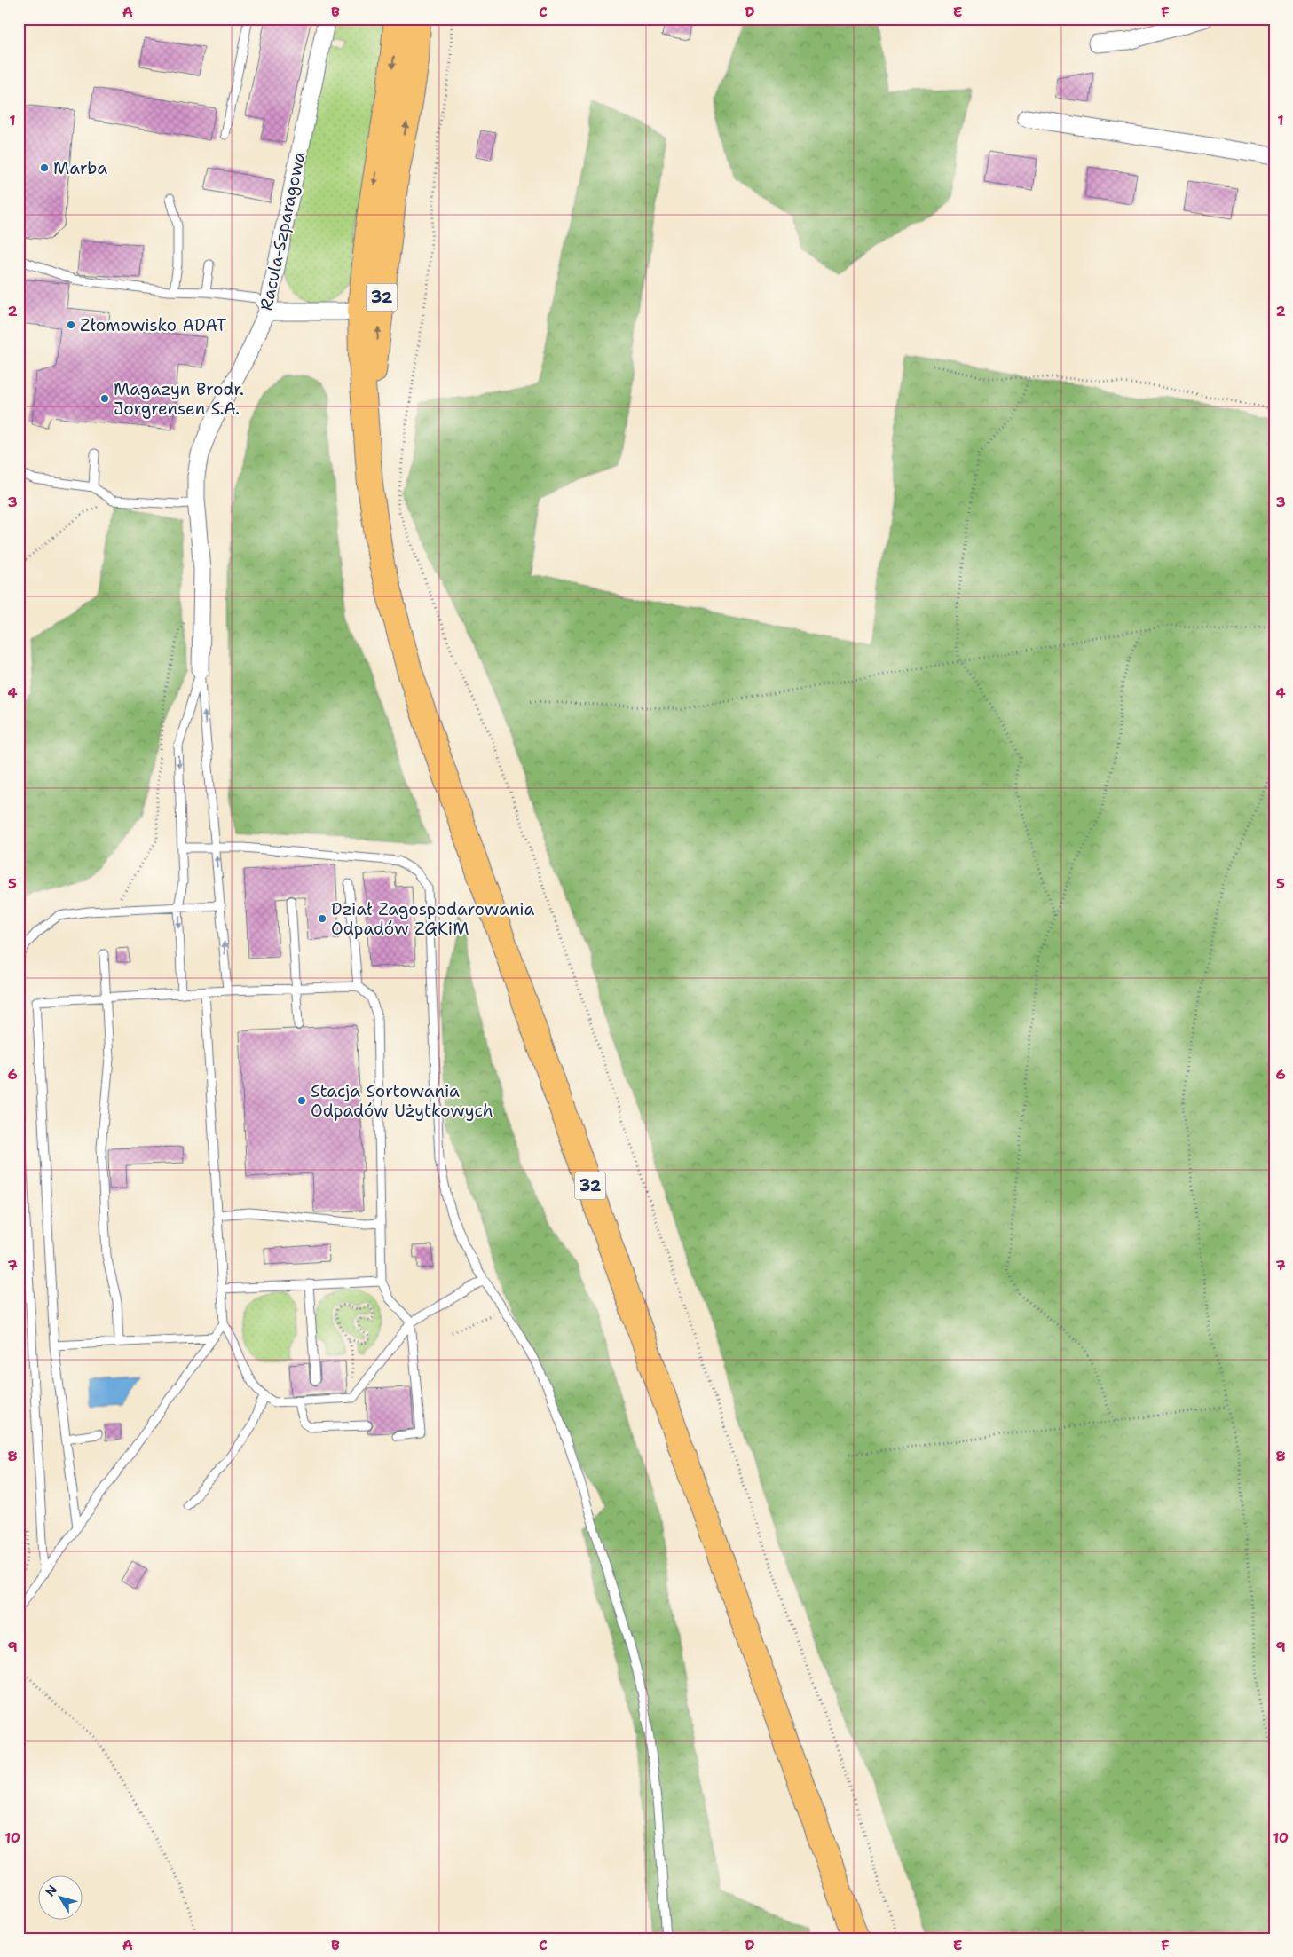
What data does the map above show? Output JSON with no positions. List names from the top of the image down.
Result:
{
  "streets": {
    "main road": ["32"],
    "street": ["Racula-Szparagowa"]
  },
  "places": [
    "Marba",
    "Złomowisko ADAT",
    "Magazyn Brodr. Jorgrensen S.A.",
    "Dział Zagospodarowania Odpadów ZGKiM",
    "Stacja Sortowania Odpadów Użytkowych"
  ],
  "north": "top left",
  "grid": {
    "columns": [
      "A",
      "B",
      "C",
      "D",
      "E",
      "F"
    ],
    "rows": [
      "1",
      "2",
      "3",
      "4",
      "5",
      "6",
      "7",
      "8",
      "9",
      "10"
    ]
  }
}
